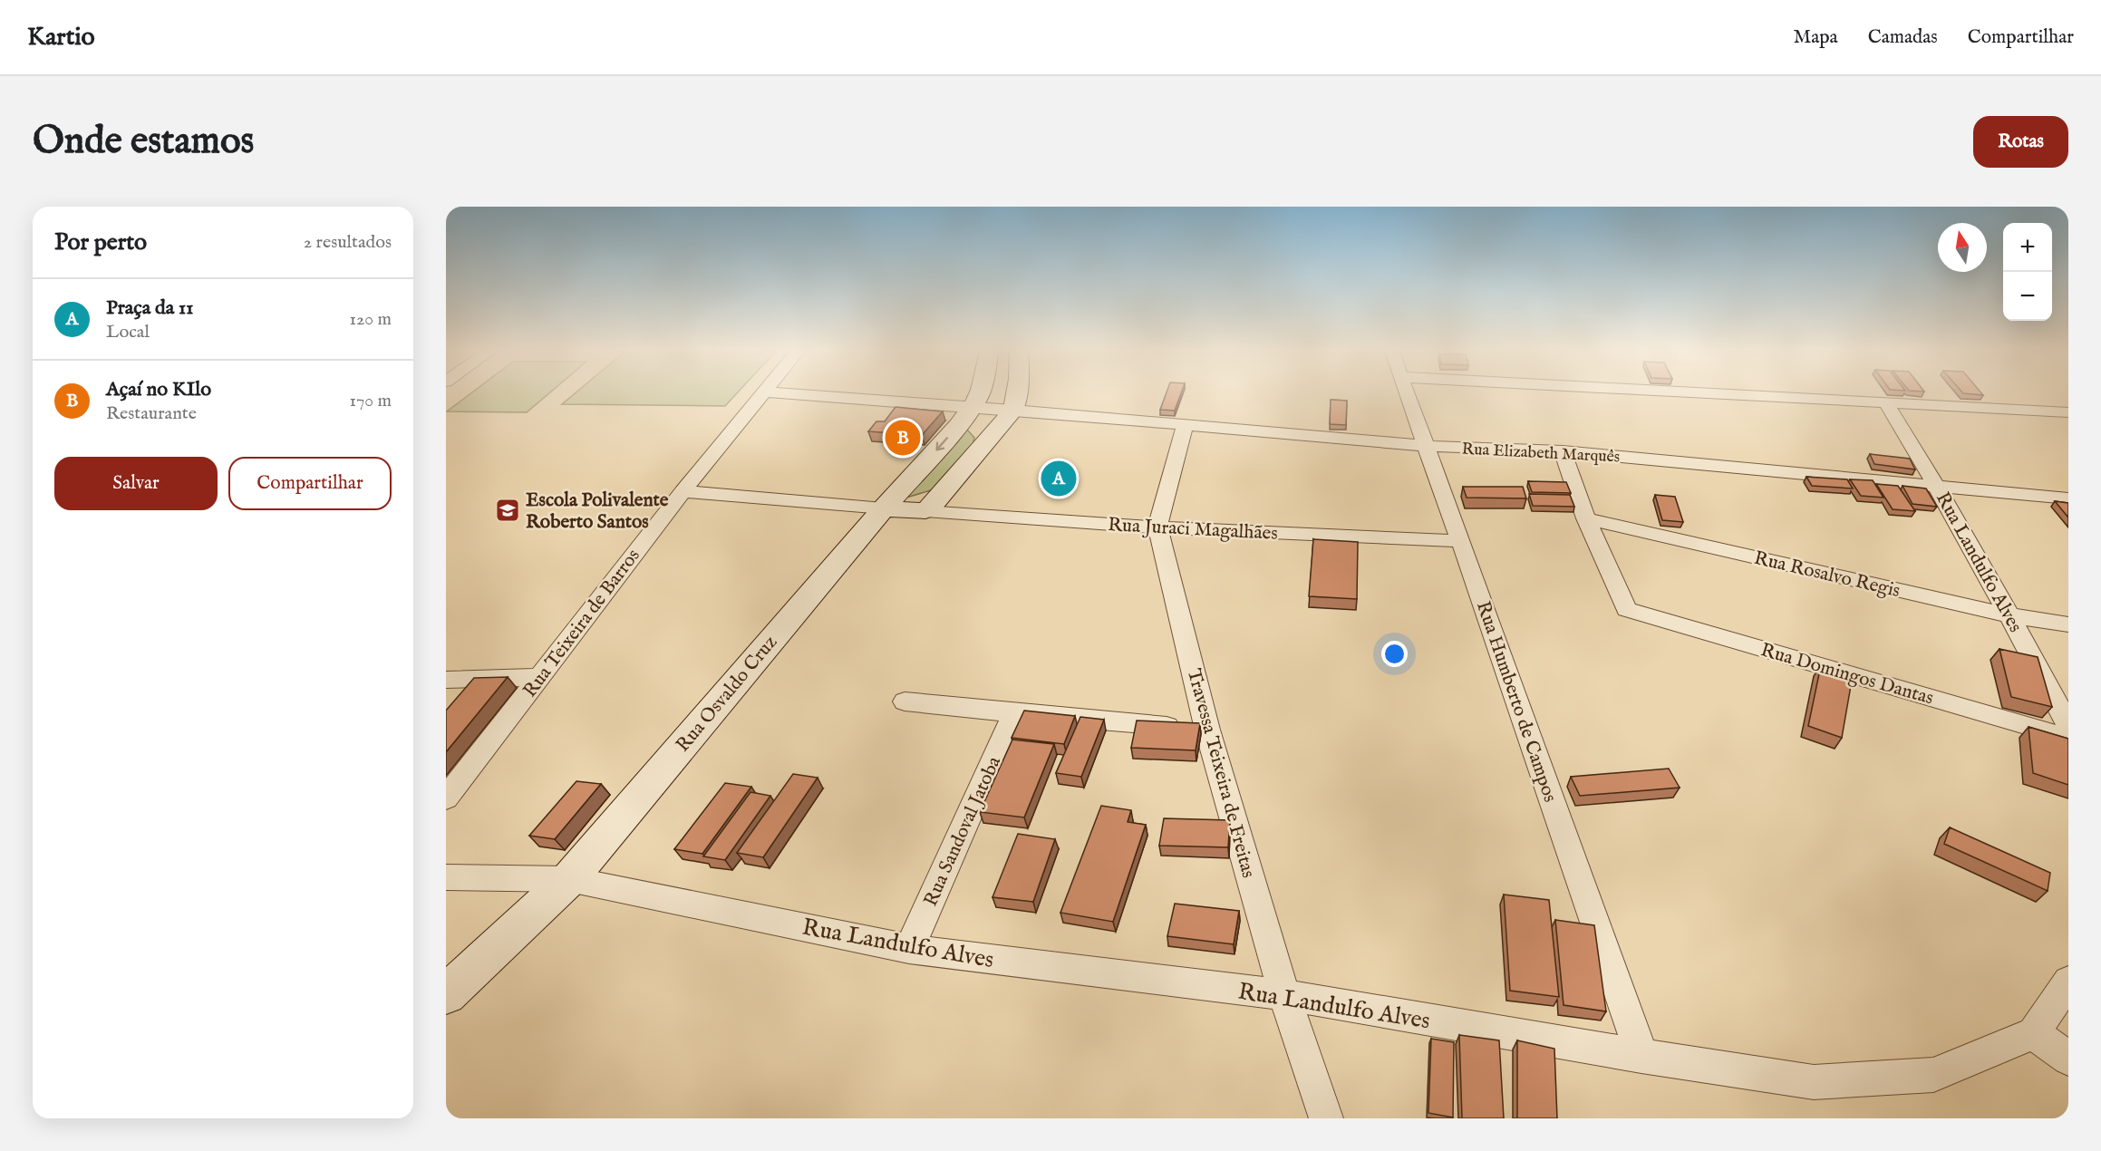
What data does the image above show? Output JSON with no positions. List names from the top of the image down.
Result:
{
  "streets": {
    "main road": ["Rua Osvaldo Cruz"],
    "street": [
      "Rua Elizabeth Marquês",
      "Rua Juraci Magalhães",
      "Rua Landulfo Alves",
      "Rua Rosalvo Regis",
      "Rua Teixeira de Barros",
      "Rua Domingos Dantas",
      "Rua Humberto de Campos",
      "Travessa Teixeira de Freitas",
      "Rua Sandoval Jatoba"
    ]
  },
  "crossings": [
    ["Rua Elizabeth Marquês", "Rua Landulfo Alves"],
    ["Rua Elizabeth Marquês", "Rua Teixeira de Barros"],
    ["Rua Elizabeth Marquês", "Rua Osvaldo Cruz"],
    ["Rua Elizabeth Marquês", "Rua Humberto de Campos"],
    ["Rua Elizabeth Marquês", "Travessa Teixeira de Freitas"],
    ["Rua Juraci Magalhães", "Rua Humberto de Campos"],
    ["Rua Juraci Magalhães", "Travessa Teixeira de Freitas"],
    ["Rua Landulfo Alves", "Rua Rosalvo Regis"],
    ["Rua Landulfo Alves", "Rua Osvaldo Cruz"],
    ["Rua Landulfo Alves", "Rua Humberto de Campos"],
    ["Rua Landulfo Alves", "Travessa Teixeira de Freitas"],
    ["Rua Landulfo Alves", "Rua Sandoval Jatoba"],
    ["Rua Rosalvo Regis", "Rua Domingos Dantas"]
  ],
  "places": {
    "school or university": ["Escola Polivalente Roberto Santos"]
  },
  "north": "top",
  "page": {
    "header": "Kartio",
    "nav": ["Mapa", "Camadas", "Compartilhar"],
    "buttons": [
      "Rotas",
      ["Salvar", "Compartilhar"]
    ],
    "title": "Onde estamos",
    "heading": ["Por perto", "2 resultados"],
    "map_buttons": ["+", "−"],
    "list": [
      {
        "mark": "A",
        "name": "Praça da 11",
        "note": "Local",
        "value": "120 m"
      },
      {
        "mark": "B",
        "name": "Açaí no KIlo",
        "note": "Restaurante",
        "value": "170 m"
      }
    ],
    "pins": ["B", "A"]
  }
}
